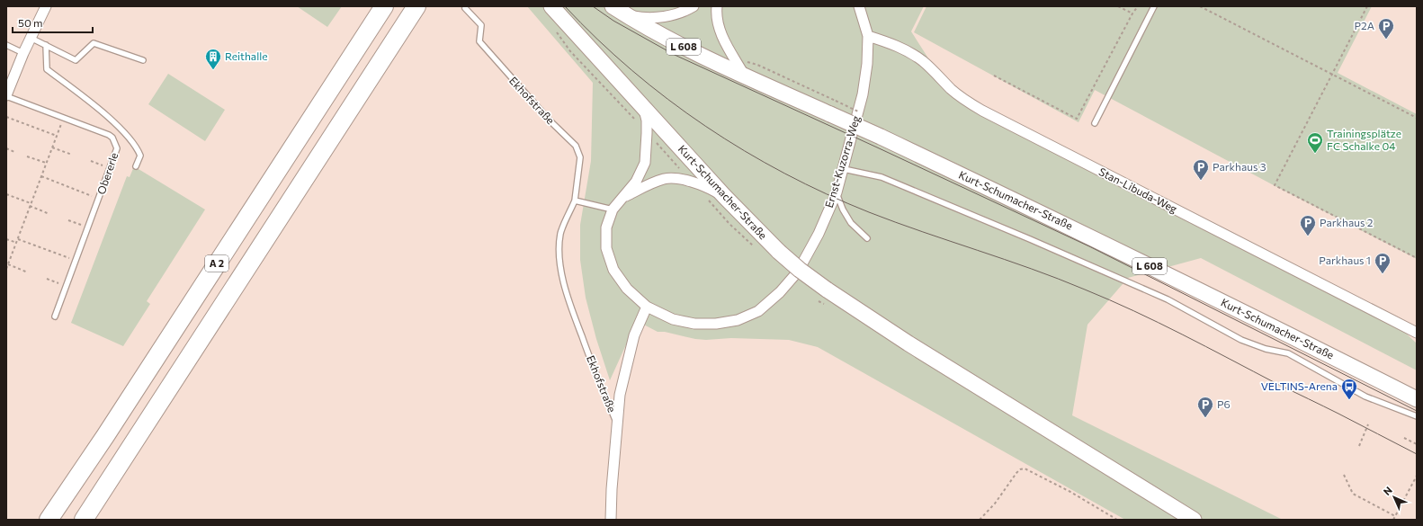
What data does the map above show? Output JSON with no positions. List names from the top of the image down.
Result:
{
  "streets": {
    "highway": ["A 2"],
    "main road": ["L 608", "Kurt-Schumacher-Straße"],
    "street": [
      "Ekhofstraße",
      "Ernst-Kuzorra-Weg",
      "Obererle",
      "Stan-Libuda-Weg"
    ]
  },
  "crossings": [
    ["Ekhofstraße", "Ernst-Kuzorra-Weg"],
    ["Ernst-Kuzorra-Weg", "Stan-Libuda-Weg"],
    ["Ernst-Kuzorra-Weg", "Kurt-Schumacher-Straße"]
  ],
  "places": {
    "parking": [
      "P2A",
      "Parkhaus 3",
      "Parkhaus 2",
      "Parkhaus 1",
      "P6"
    ],
    "building": ["Reithalle"],
    "sports": ["Trainingsplätze FC Schalke 04"],
    "bus stop": ["VELTINS-Arena"]
  },
  "scale_bar": "50 m",
  "north": "top left"
}
